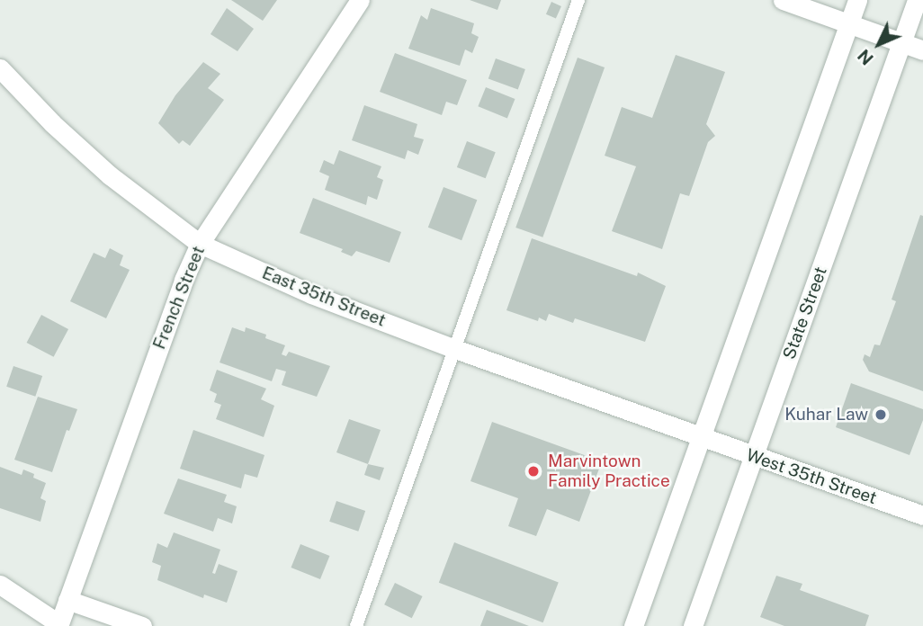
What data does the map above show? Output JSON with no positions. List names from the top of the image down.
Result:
{
  "streets": {
    "street": [
      "East 35th Street",
      "French Street",
      "State Street",
      "West 35th Street"
    ]
  },
  "crossings": [
    ["East 35th Street", "French Street"],
    ["East 35th Street", "West 35th Street"],
    ["State Street", "West 35th Street"]
  ],
  "places": ["Kuhar Law", "Marvintown Family Practice"],
  "north": "bottom left"
}
